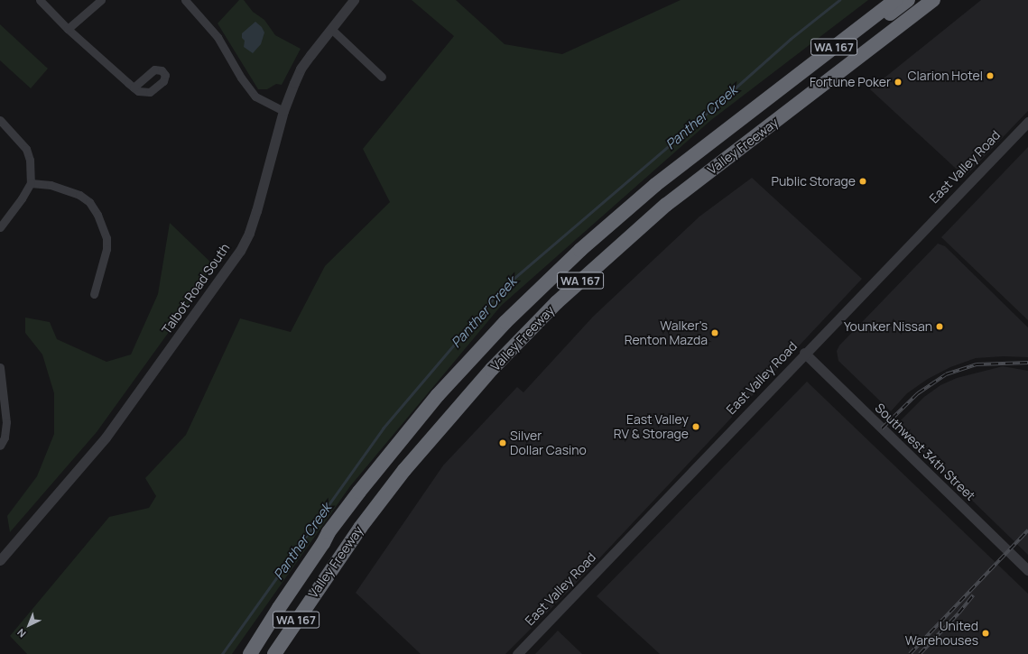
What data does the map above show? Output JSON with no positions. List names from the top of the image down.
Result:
{
  "streets": {
    "highway": ["WA 167", "Valley Freeway"],
    "street": ["East Valley Road", "Talbot Road South", "Southwest 34th Street"]
  },
  "crossings": [
    ["East Valley Road", "Southwest 34th Street"]
  ],
  "water": ["Panther Creek"],
  "places": [
    "Clarion Hotel",
    "Fortune Poker",
    "Public Storage",
    "Younker Nissan",
    "Walker's Renton Mazda",
    "East Valley RV & Storage",
    "Silver Dollar Casino",
    "United Warehouses"
  ],
  "north": "bottom left"
}
